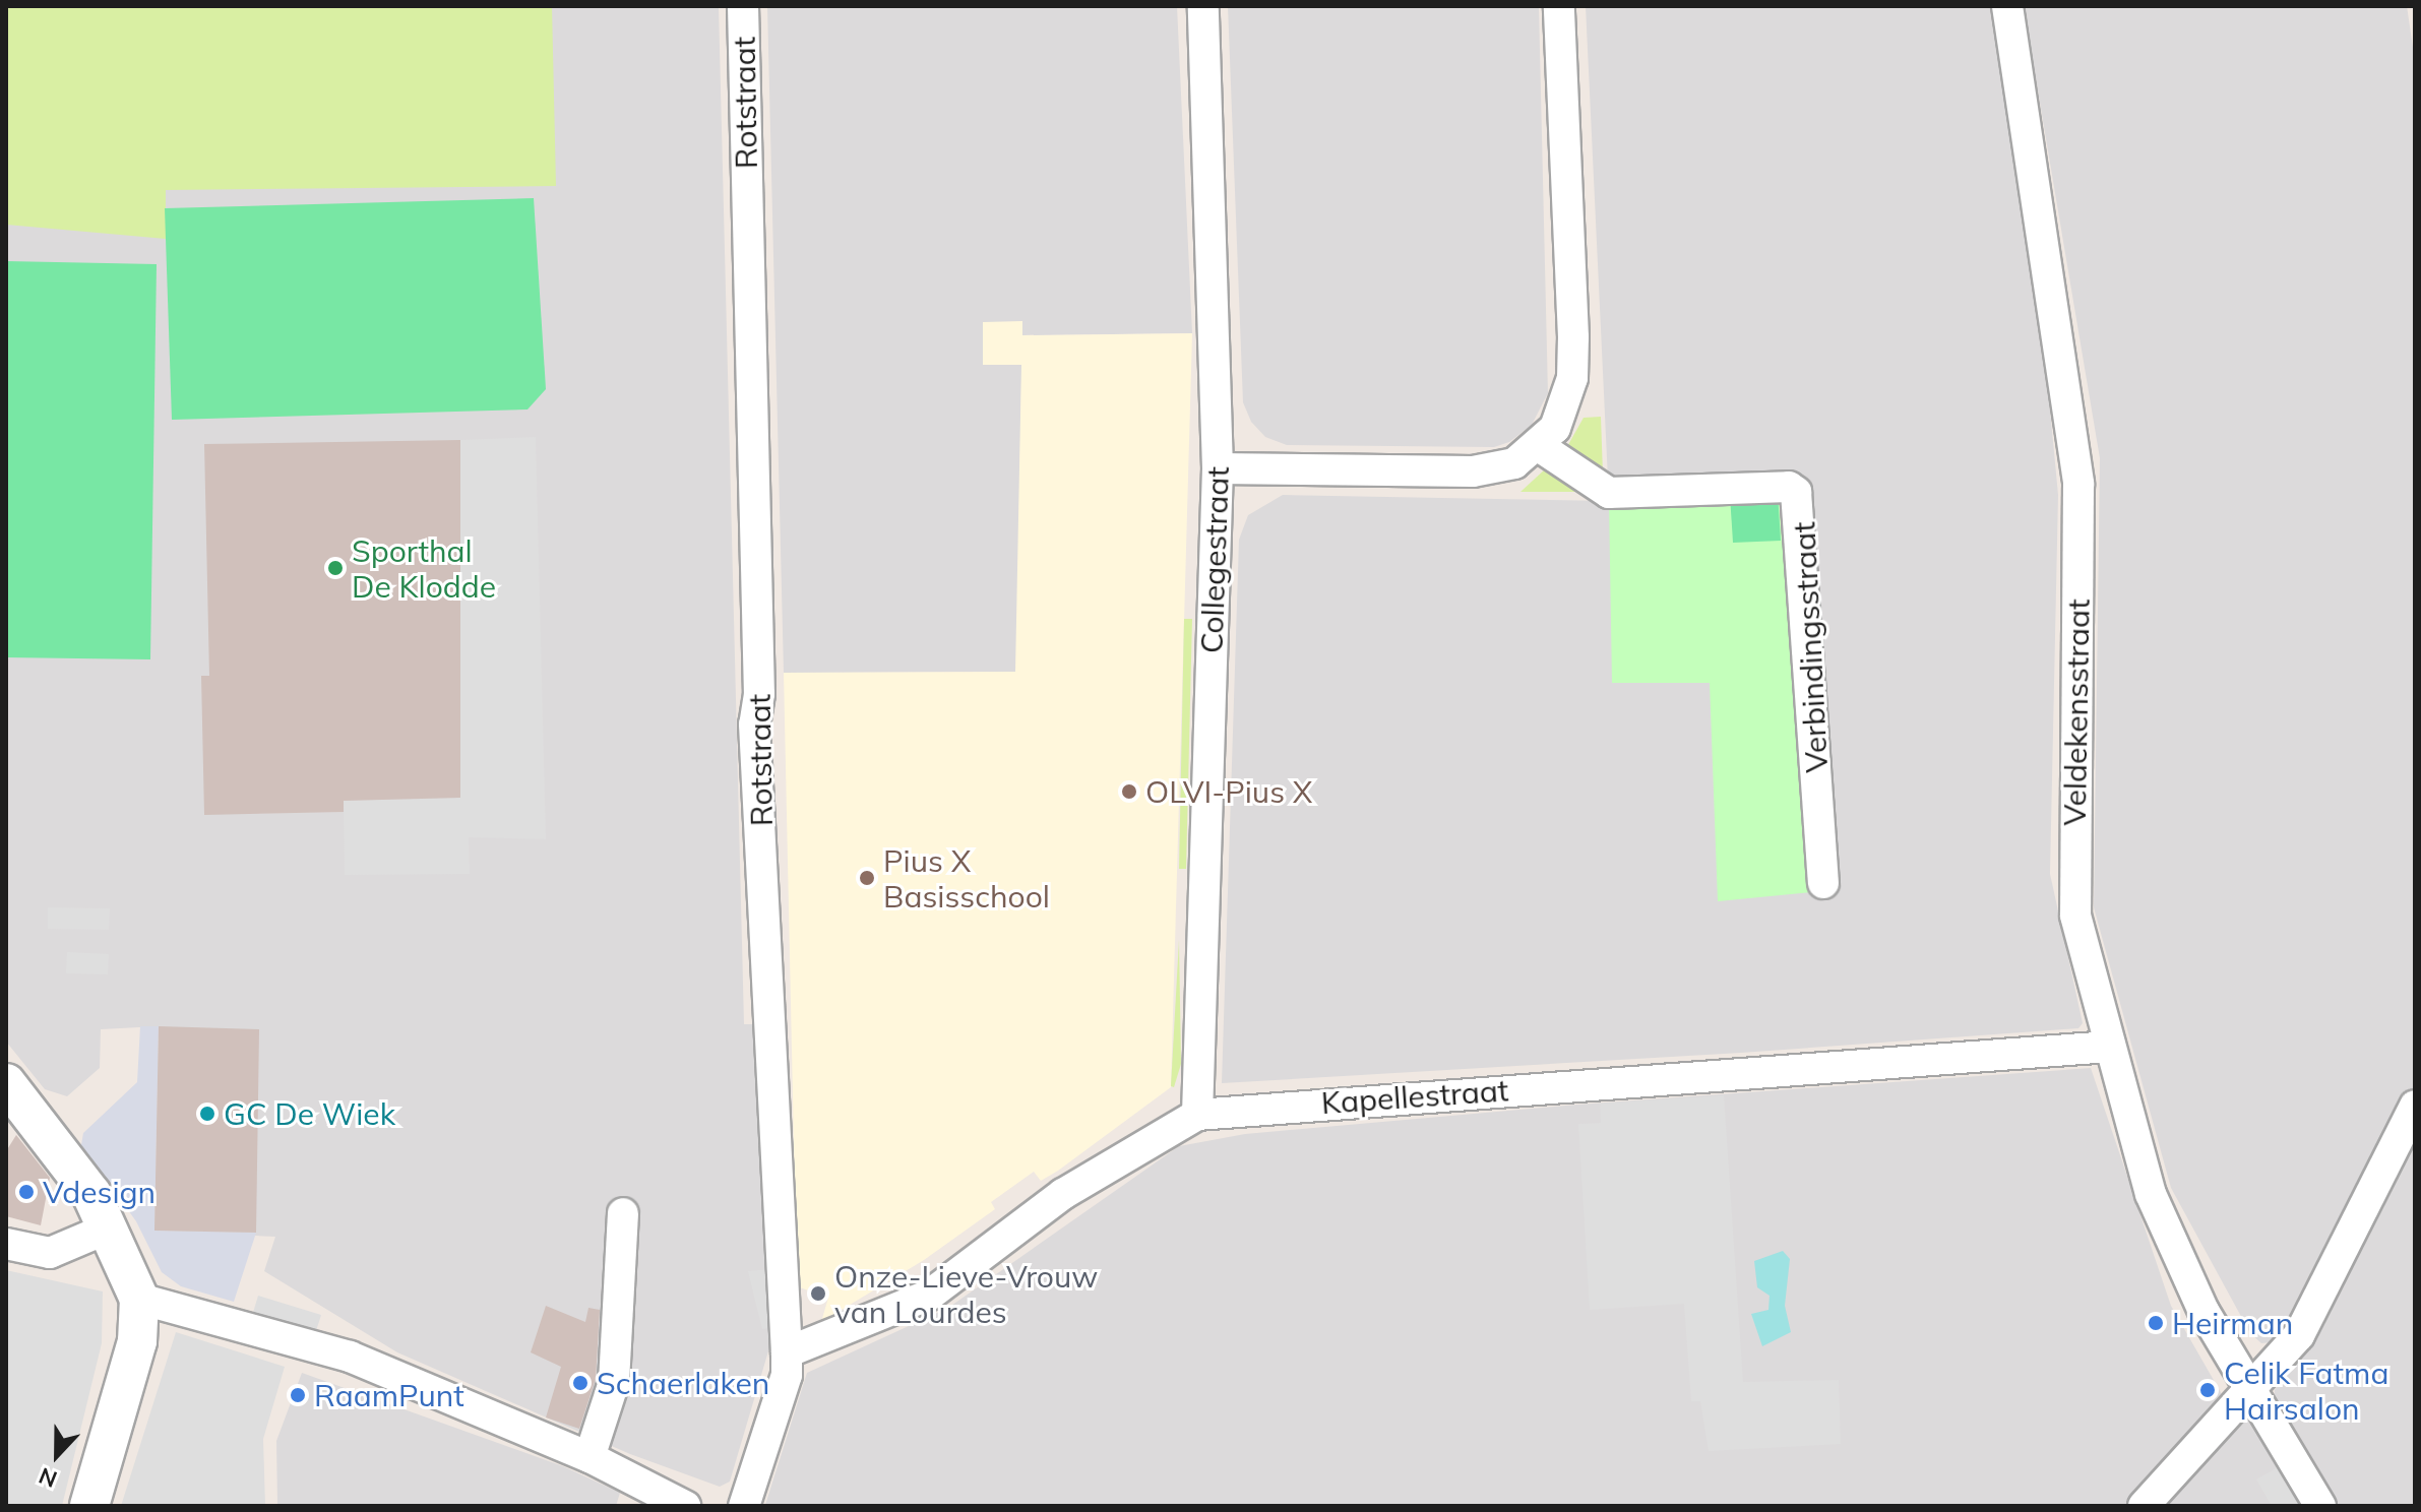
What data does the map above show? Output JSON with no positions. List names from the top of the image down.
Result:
{
  "streets": {
    "street": [
      "Rotstraat",
      "Collegestraat",
      "Verbindingsstraat",
      "Veldekensstraat",
      "Kapellestraat"
    ]
  },
  "crossings": [
    ["Rotstraat", "Kapellestraat"],
    ["Collegestraat", "Kapellestraat"],
    ["Veldekensstraat", "Kapellestraat"]
  ],
  "places": [
    "Sporthal De Klodde",
    "OLVI-Pius X",
    "Pius X Basisschool",
    "GC De Wiek",
    "Vdesign",
    "Onze-Lieve-Vrouw van Lourdes",
    "Heirman",
    "Schaerlaken",
    "Celik Fatma Hairsalon",
    "RaamPunt"
  ],
  "north": "bottom"
}
